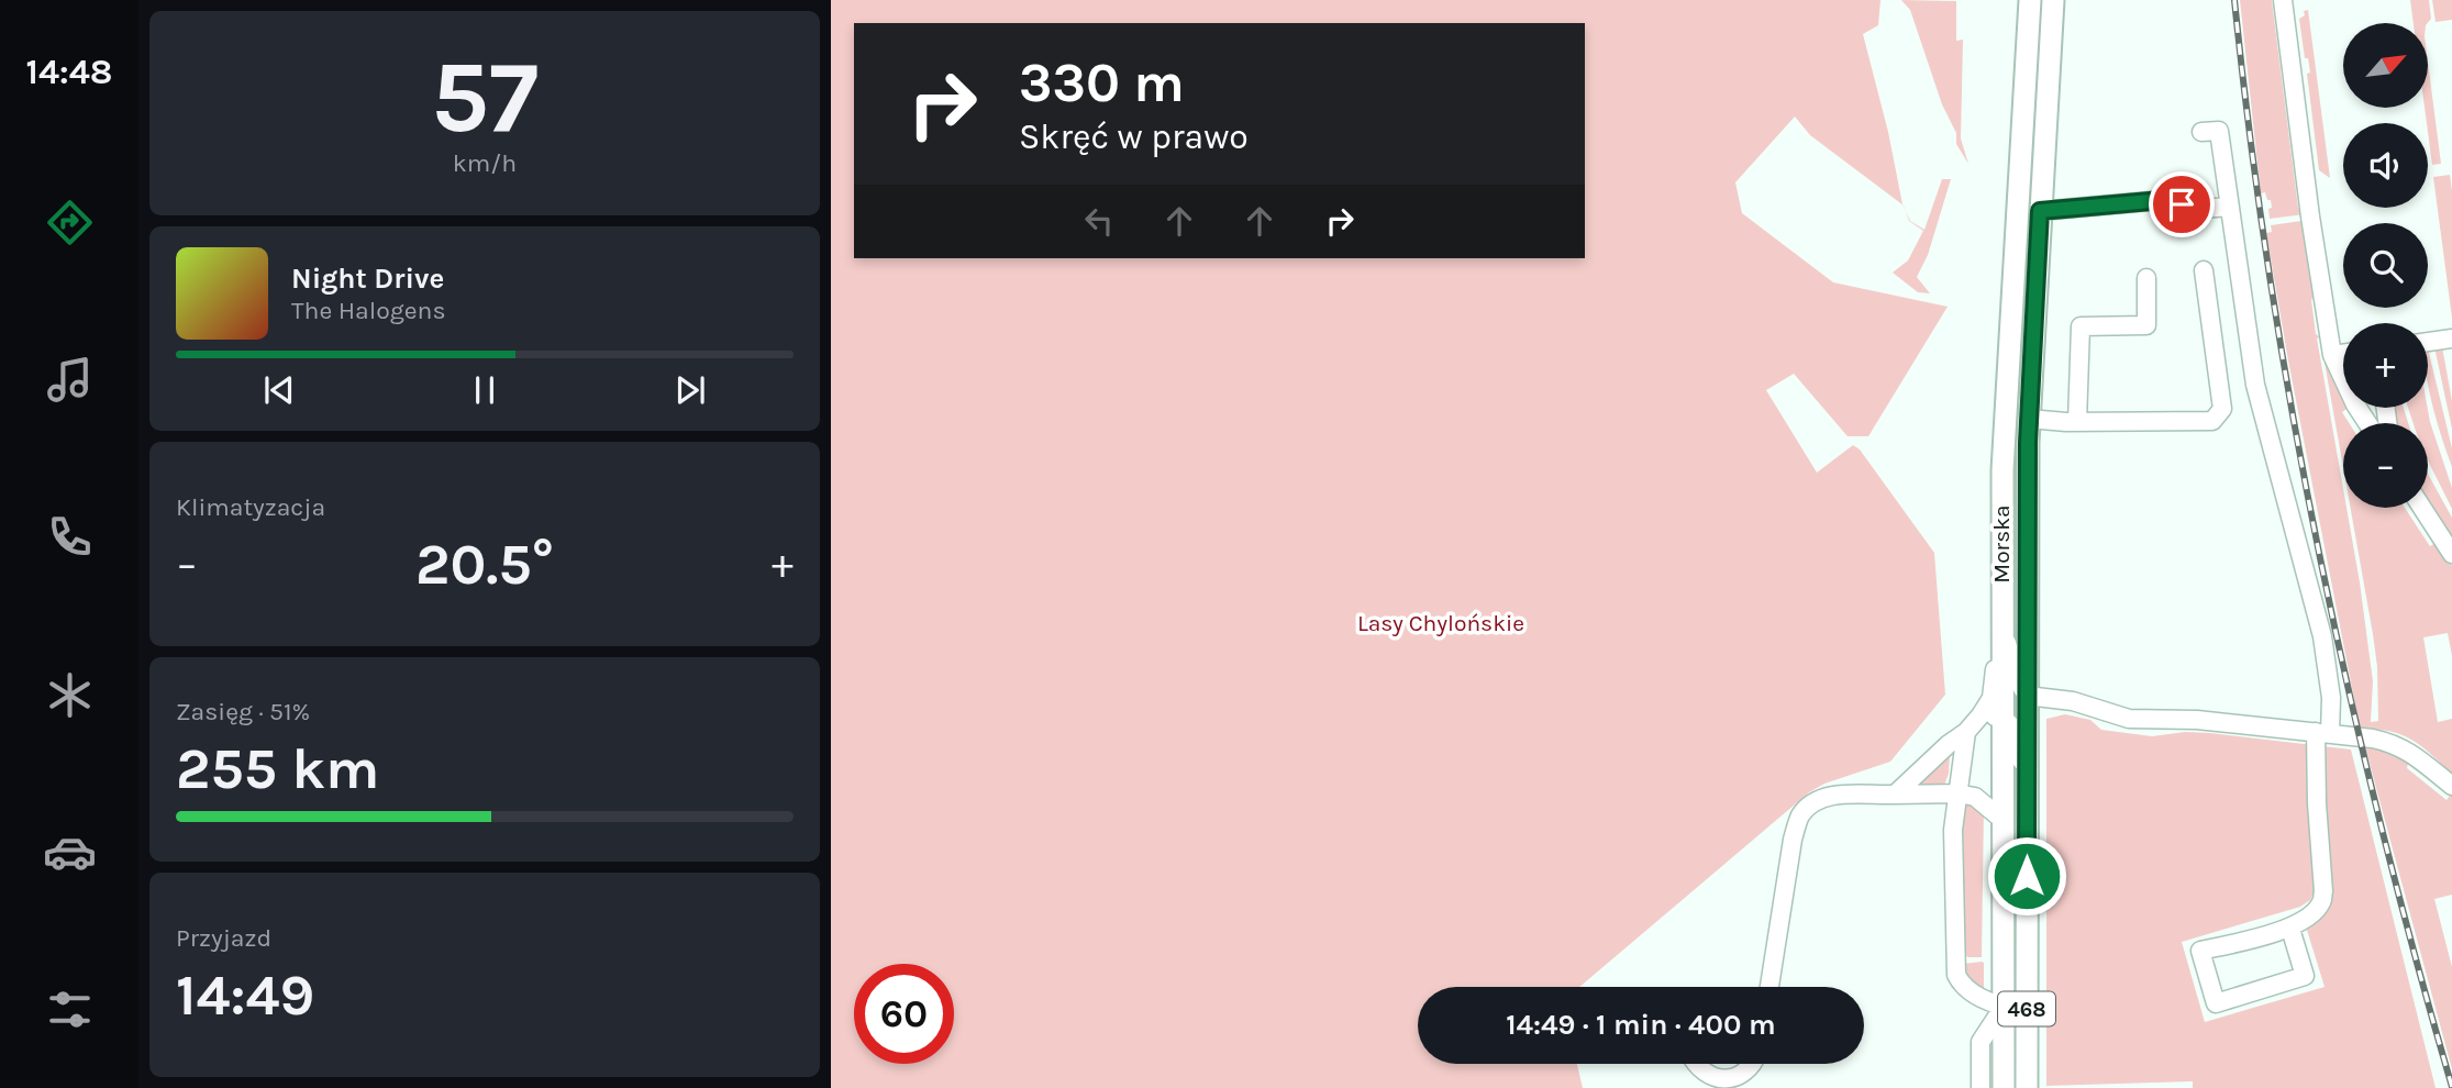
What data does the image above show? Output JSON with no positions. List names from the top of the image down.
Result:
{
  "streets": {
    "main road": ["Morska", "468"]
  },
  "parks": ["Lasy Chylońskie"],
  "north": "top right",
  "page": {
    "tabs": "14:48",
    "tile": [
      ["57", "km/h"],
      "Klimatyzacja",
      ["Zasięg · 51%", "255 km"],
      ["Przyjazd", "14:49"]
    ],
    "map_buttons": ["+", "−"],
    "turn": ["330 m", "Skręć w prawo"],
    "song": ["Night Drive", "The Halogens"],
    "heat": ["−", "20.5°", "+"],
    "limit": "60",
    "trip": "14:49 · 1 min · 400 m"
  }
}
